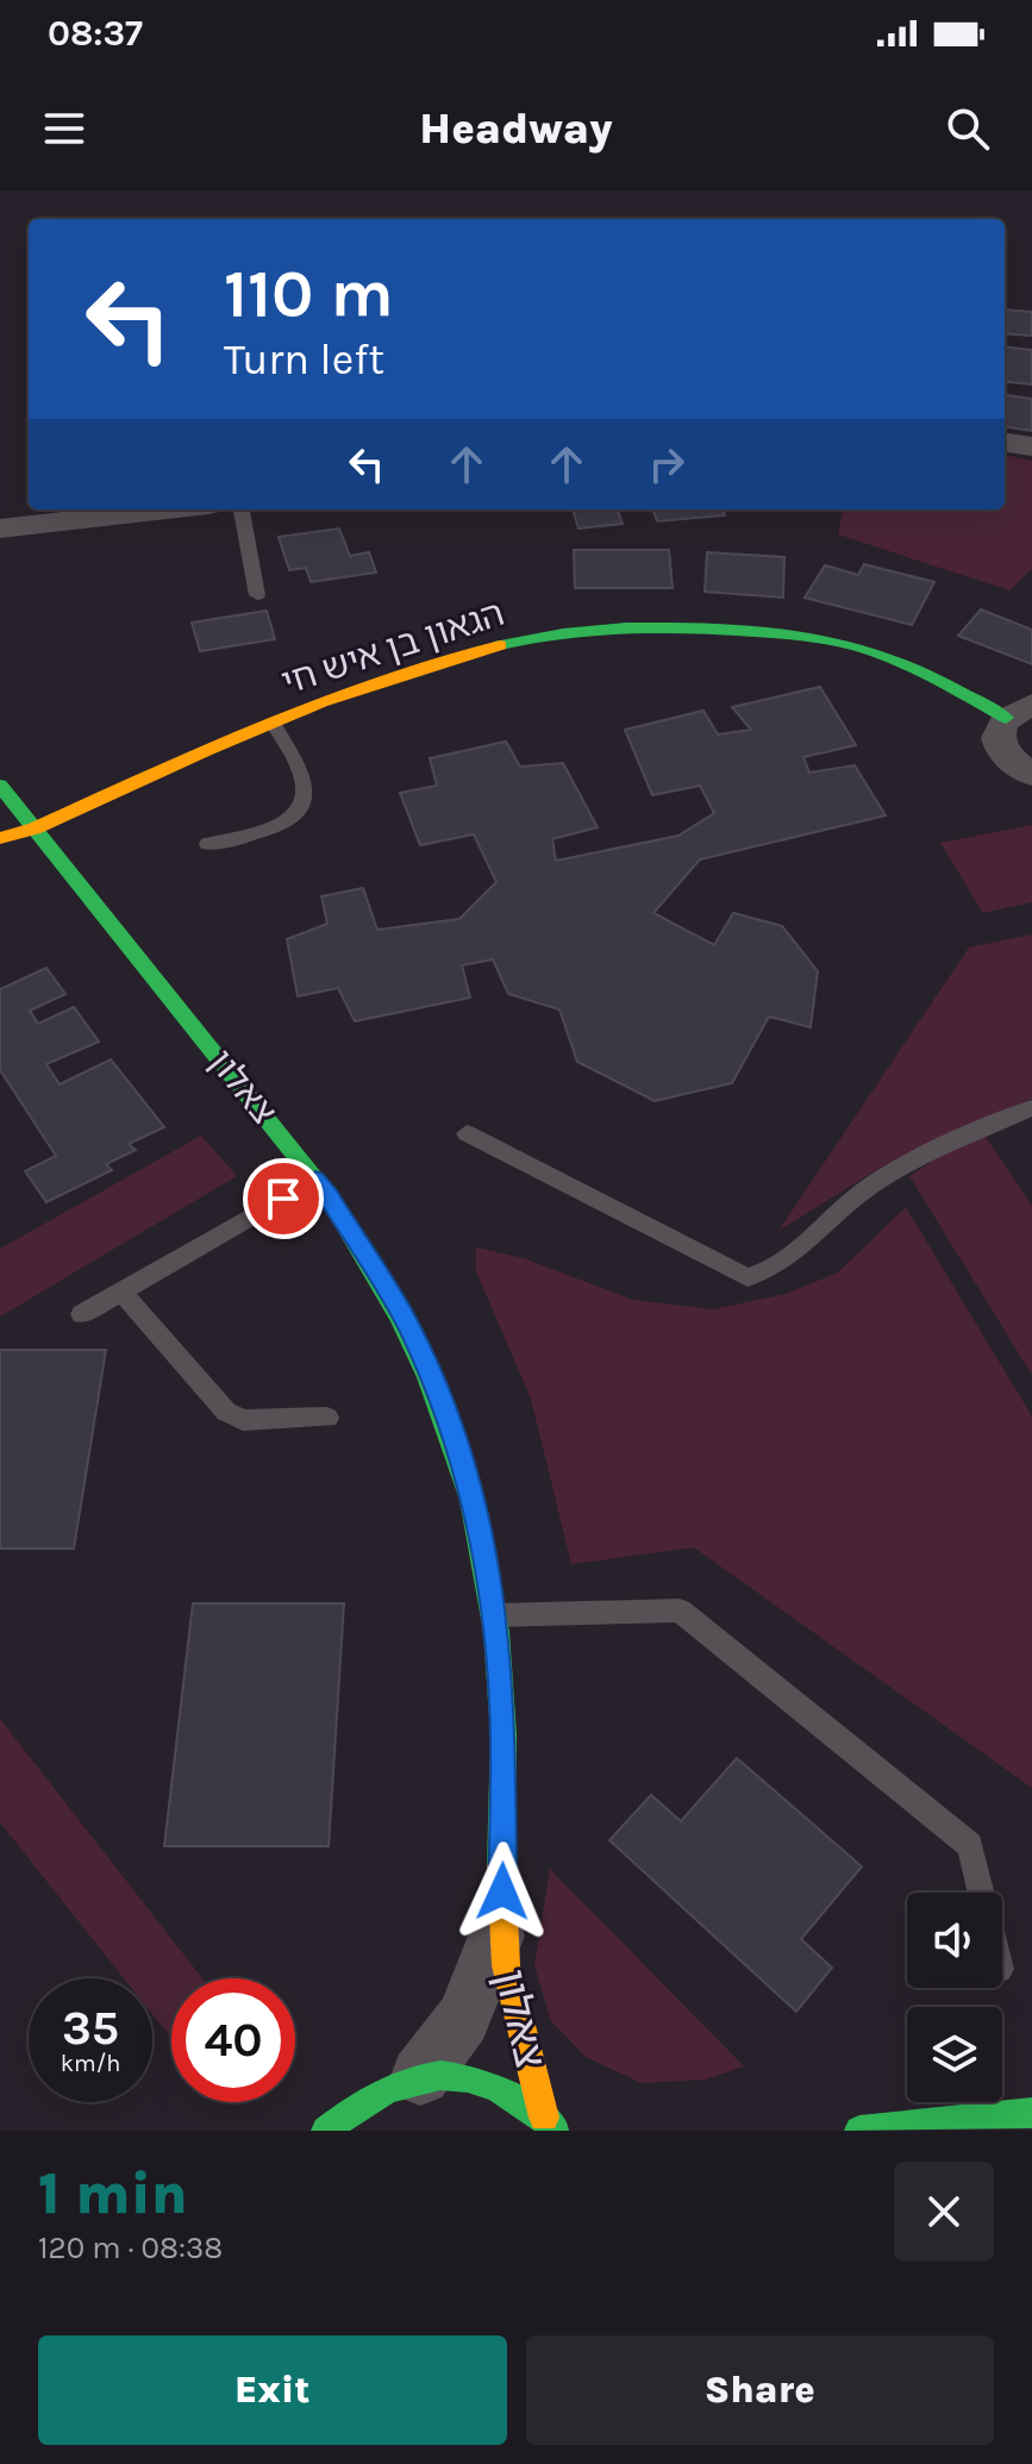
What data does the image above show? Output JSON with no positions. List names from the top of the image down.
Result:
{
  "streets": {
    "street": ["הגאון בן איש חי", "צאלון"]
  },
  "crossings": [
    ["הגאון בן איש חי", "צאלון"]
  ],
  "page": {
    "status": "08:37",
    "header": "Headway",
    "turn": ["110 m", "Turn left"],
    "speed": "35 km/h",
    "limit": "40",
    "heading": ["1 min", "120 m · 08:38"],
    "buttons": ["Exit", "Share"]
  }
}
